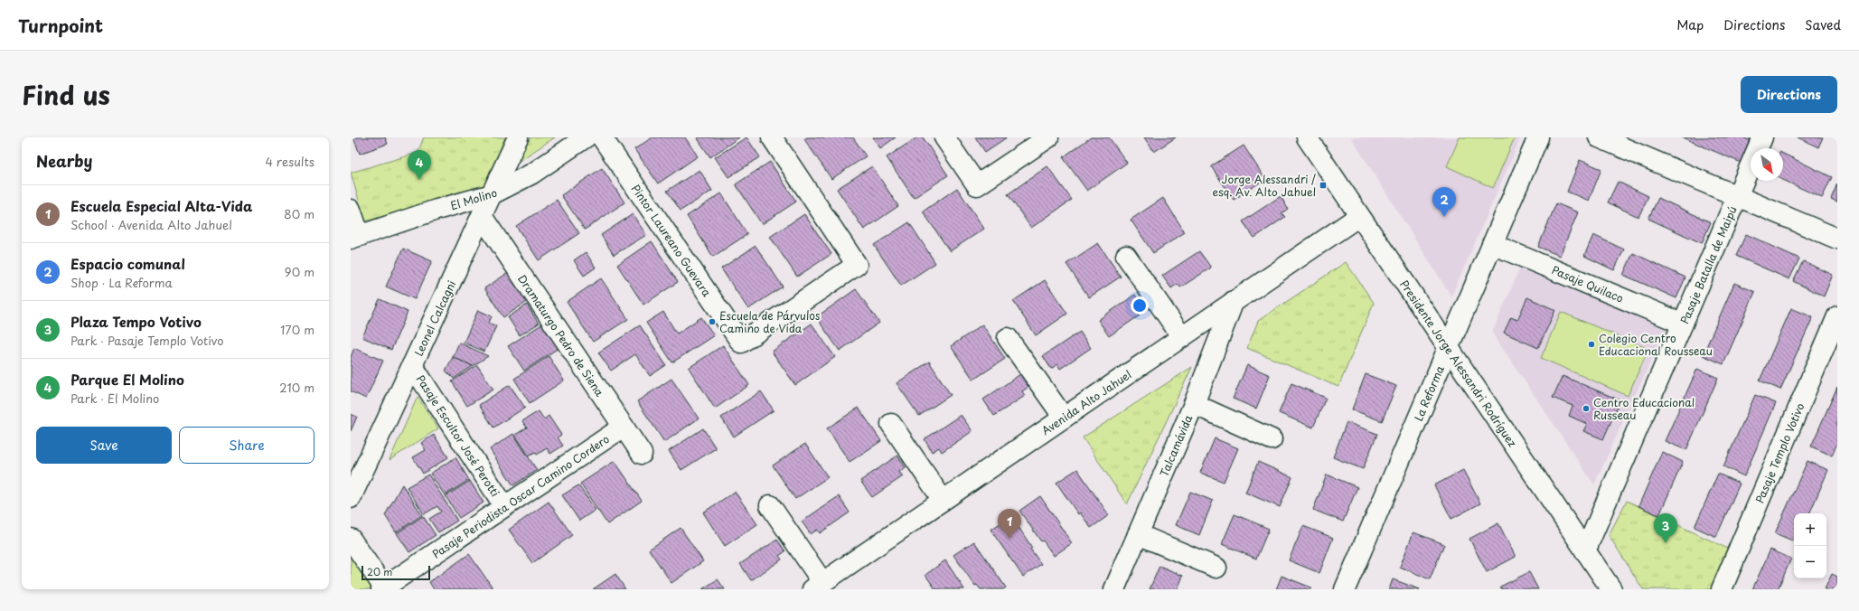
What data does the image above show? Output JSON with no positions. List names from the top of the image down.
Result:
{
  "streets": {
    "street": [
      "El Molino",
      "Pintor Laureano Guevara",
      "Pasaje Batalla de Maipú",
      "Pasaje Quilaco",
      "Leonel Calcagni",
      "Dramaturgo Pedro de Siena",
      "Presidente Jorge Alessandri Rodríguez",
      "La Reforma",
      "Avenida Alto Jahuel",
      "Pasaje Escultor José Perotti",
      "Talcamávida",
      "Pasaje Templo Votivo",
      "Pasaje Periodista Oscar Camino Cordero"
    ]
  },
  "crossings": [
    ["El Molino", "Leonel Calcagni"],
    ["Pasaje Batalla de Maipú", "Pasaje Quilaco"],
    ["Pasaje Batalla de Maipú", "Presidente Jorge Alessandri Rodríguez"],
    ["Pasaje Quilaco", "La Reforma"],
    ["Leonel Calcagni", "Dramaturgo Pedro de Siena"],
    ["Leonel Calcagni", "Pasaje Escultor José Perotti"],
    ["Dramaturgo Pedro de Siena", "Pasaje Periodista Oscar Camino Cordero"],
    ["Presidente Jorge Alessandri Rodríguez", "La Reforma"],
    ["Presidente Jorge Alessandri Rodríguez", "Avenida Alto Jahuel"],
    ["Avenida Alto Jahuel", "Talcamávida"],
    ["Pasaje Escultor José Perotti", "Pasaje Periodista Oscar Camino Cordero"]
  ],
  "places": {
    "transit": ["Jorge Alessandri / esq. Av. Alto Jahuel"],
    "other": ["Escuela de Párvulos Camino de Vida", "Colegio Centro Educacional Rousseau", "Centro Educacional Russeau"]
  },
  "scale_bar": "20 m",
  "north": "bottom right",
  "page": {
    "header": "Turnpoint",
    "nav": ["Map", "Directions", "Saved"],
    "title": "Find us",
    "buttons": [
      "Directions",
      ["Save", "Share"]
    ],
    "heading": ["Nearby", "4 results"],
    "pins": [
      "4",
      "2",
      "1",
      "3"
    ],
    "list": [
      {
        "mark": "1",
        "name": "Escuela Especial Alta-Vida",
        "note": "School · Avenida Alto Jahuel",
        "value": "80 m"
      },
      {
        "mark": "2",
        "name": "Espacio comunal",
        "note": "Shop · La Reforma",
        "value": "90 m"
      },
      {
        "mark": "3",
        "name": "Plaza Tempo Votivo",
        "note": "Park · Pasaje Templo Votivo",
        "value": "170 m"
      },
      {
        "mark": "4",
        "name": "Parque El Molino",
        "note": "Park · El Molino",
        "value": "210 m"
      }
    ],
    "map_buttons": ["+", "−"],
    "scale": "20 m"
  }
}
